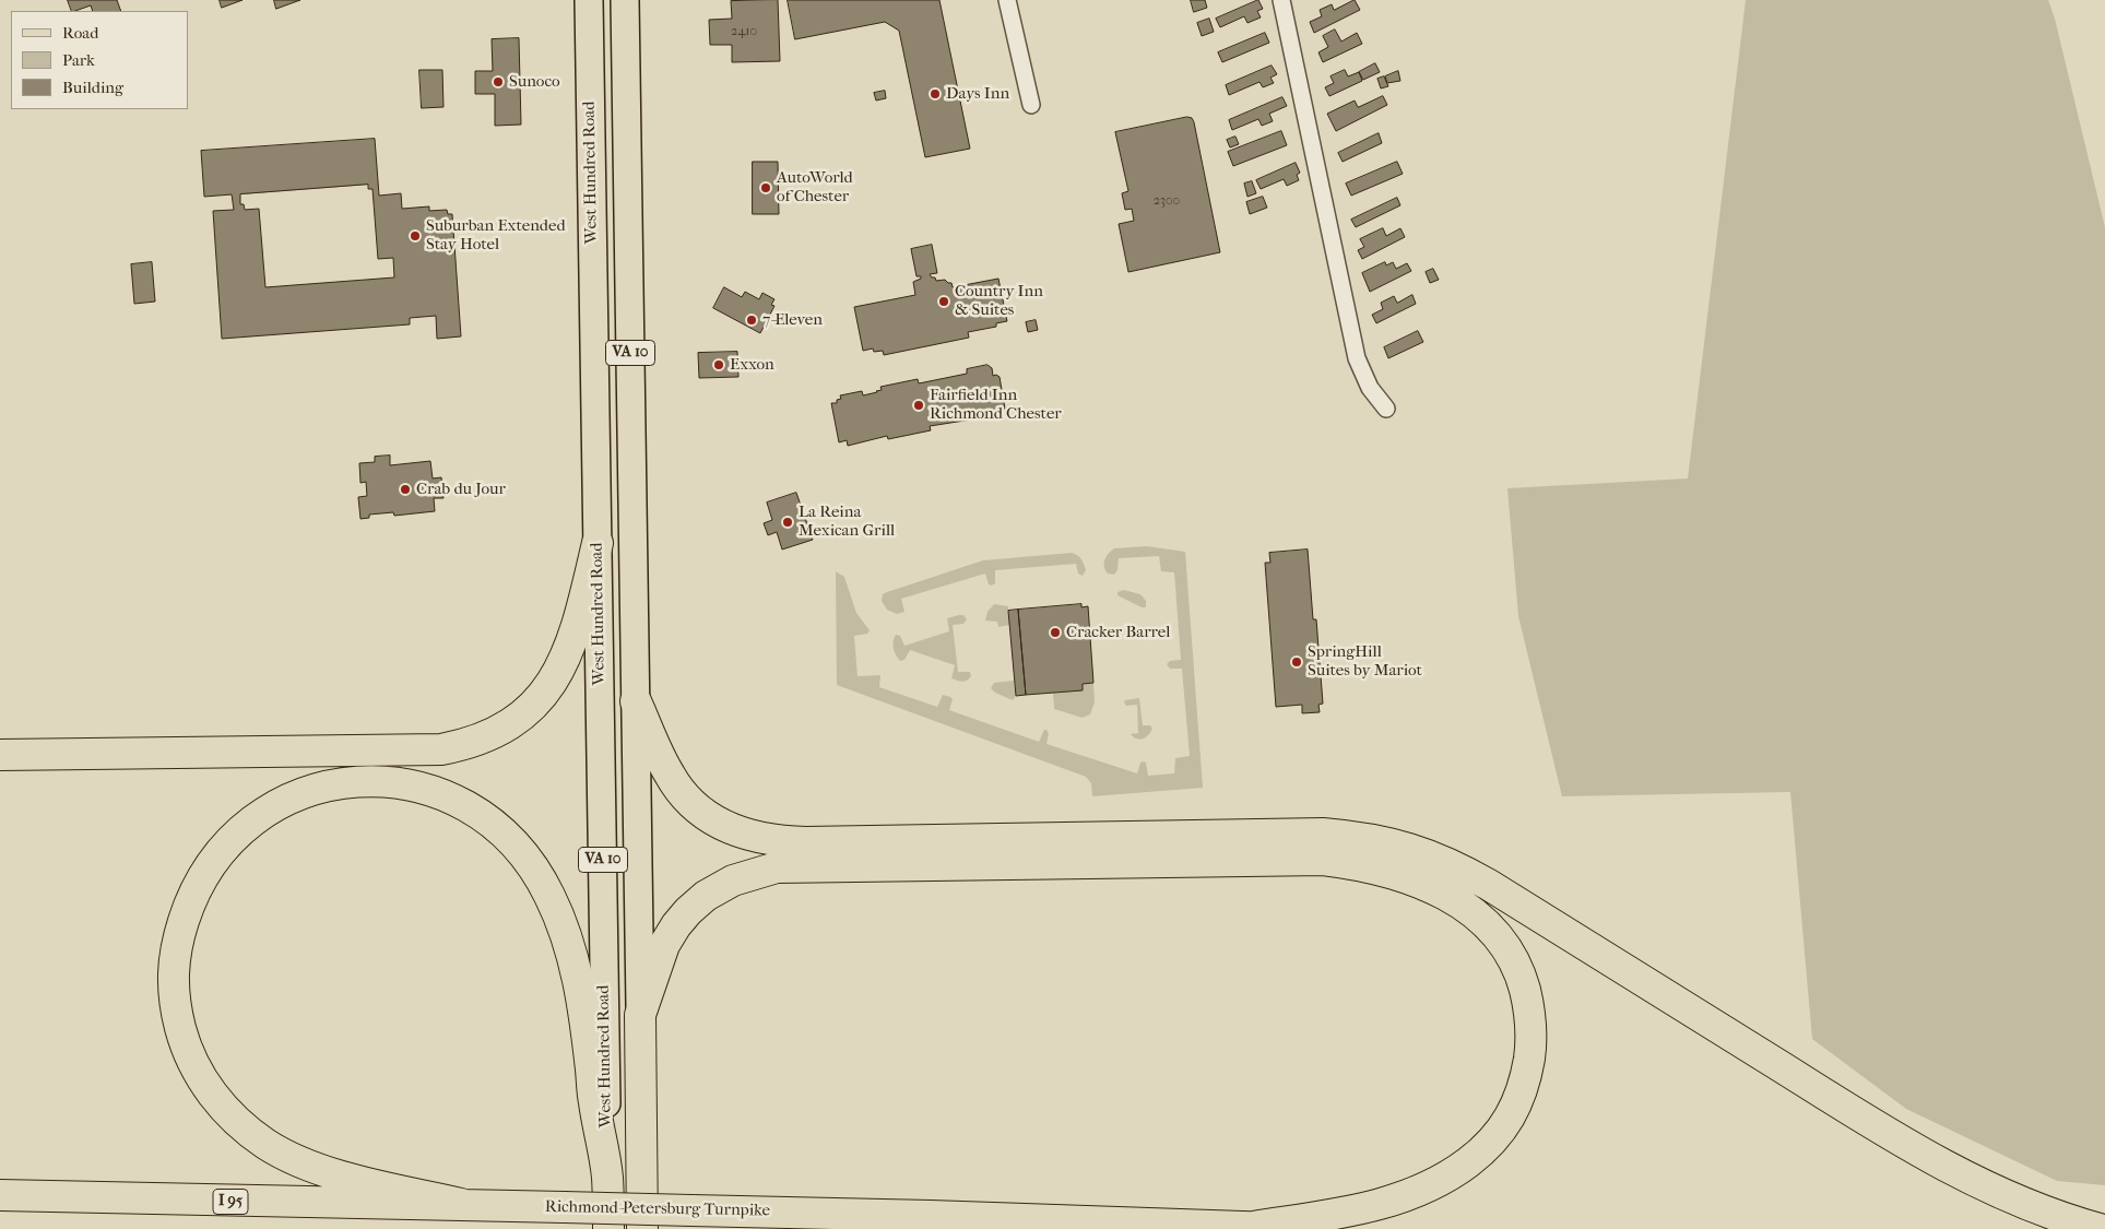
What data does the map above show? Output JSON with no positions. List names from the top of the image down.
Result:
{
  "streets": {
    "highway": [
      "West Hundred Road",
      "VA 10",
      "I 95",
      "Richmond-Petersburg Turnpike"
    ]
  },
  "places": [
    "Sunoco",
    "Days Inn",
    "AutoWorld of Chester",
    "Suburban Extended Stay Hotel",
    "Country Inn & Suites",
    "7-Eleven",
    "Exxon",
    "Fairfield Inn Richmond Chester",
    "Crab du Jour",
    "La Reina Mexican Grill",
    "Cracker Barrel",
    "SpringHill Suites by Mariot"
  ],
  "house_numbers": ["2410", "2300"],
  "legend": ["Road", "Park", "Building"]
}
